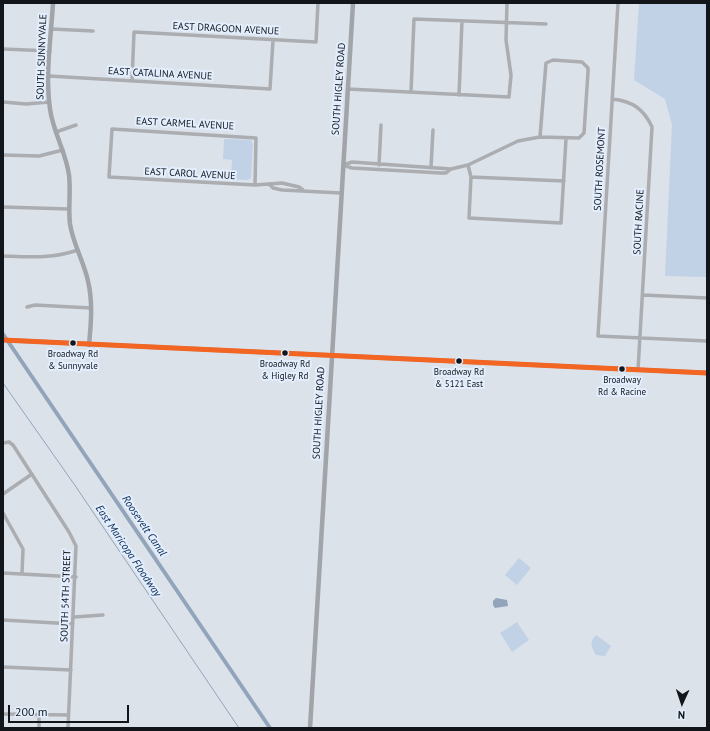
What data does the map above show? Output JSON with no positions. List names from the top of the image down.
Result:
{
  "streets": {
    "main road": ["SOUTH SUNNYVALE", "SOUTH HIGLEY ROAD"],
    "street": [
      "EAST DRAGOON AVENUE",
      "EAST CATALINA AVENUE",
      "EAST CARMEL AVENUE",
      "SOUTH ROSEMONT",
      "EAST CAROL AVENUE",
      "SOUTH RACINE",
      "SOUTH 54TH STREET"
    ]
  },
  "crossings": [
    ["EAST DRAGOON AVENUE", "EAST CATALINA AVENUE"],
    ["SOUTH SUNNYVALE", "EAST CATALINA AVENUE"],
    ["SOUTH HIGLEY ROAD", "EAST CAROL AVENUE"],
    ["EAST CARMEL AVENUE", "EAST CAROL AVENUE"],
    ["SOUTH ROSEMONT", "SOUTH RACINE"]
  ],
  "water": ["Roosevelt Canal", "East Maricopa Floodway"],
  "places": [
    "Broadway Rd & Sunnyvale",
    "Broadway Rd & Higley Rd",
    "Broadway Rd & 5121 East",
    "Broadway Rd & Racine"
  ],
  "scale_bar": "200 m",
  "north": "bottom"
}
